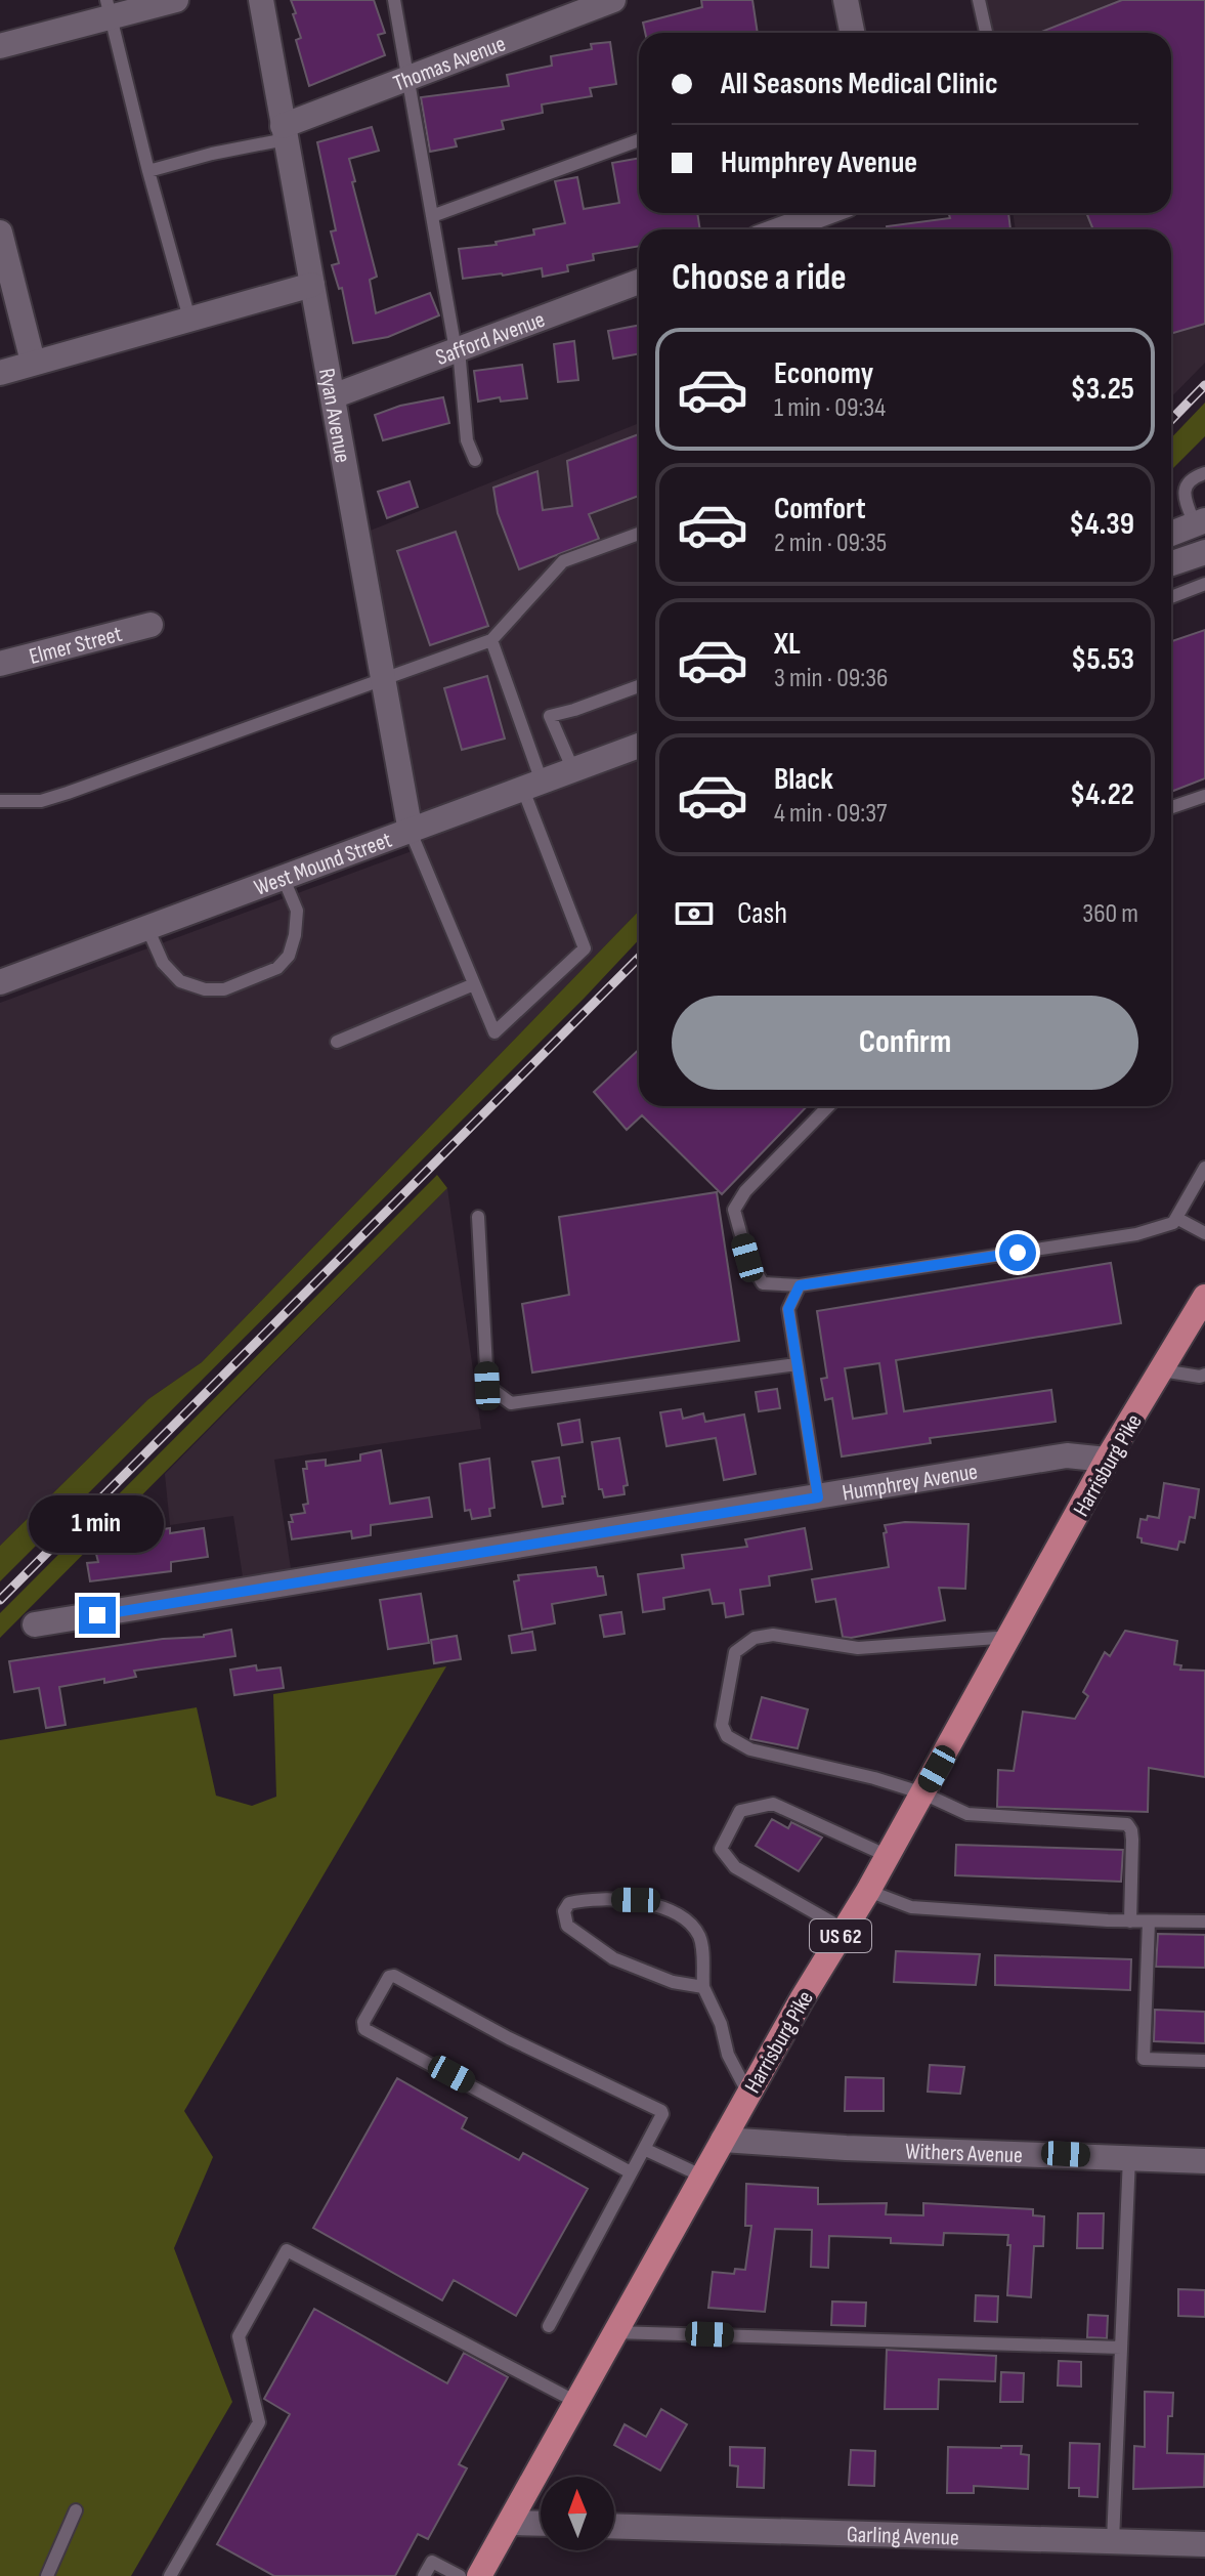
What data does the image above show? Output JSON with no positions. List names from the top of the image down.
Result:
{
  "streets": {
    "main road": ["Harrisburg Pike", "US 62"],
    "street": [
      "Thomas Avenue",
      "Safford Avenue",
      "Ryan Avenue",
      "Elmer Street",
      "West Mound Street",
      "Humphrey Avenue",
      "Withers Avenue",
      "Garling Avenue"
    ]
  },
  "crossings": [
    ["Thomas Avenue", "Ryan Avenue"],
    ["Safford Avenue", "Ryan Avenue"],
    ["Ryan Avenue", "West Mound Street"],
    ["Harrisburg Pike", "Humphrey Avenue"],
    ["Harrisburg Pike", "Withers Avenue"]
  ],
  "north": "top",
  "page": {
    "banner": ["All Seasons Medical Clinic", "Humphrey Avenue"],
    "heading": "Choose a ride",
    "list": [
      {
        "name": "Economy",
        "note": "1 min · 09:34",
        "value": "$3.25"
      },
      {
        "name": "Comfort",
        "note": "2 min · 09:35",
        "value": "$4.39"
      },
      {
        "name": "XL",
        "note": "3 min · 09:36",
        "value": "$5.53"
      },
      {
        "name": "Black",
        "note": "4 min · 09:37",
        "value": "$4.22"
      }
    ],
    "pay": ["Cash", "360 m"],
    "buttons": "Confirm",
    "bubble": "1 min"
  }
}
